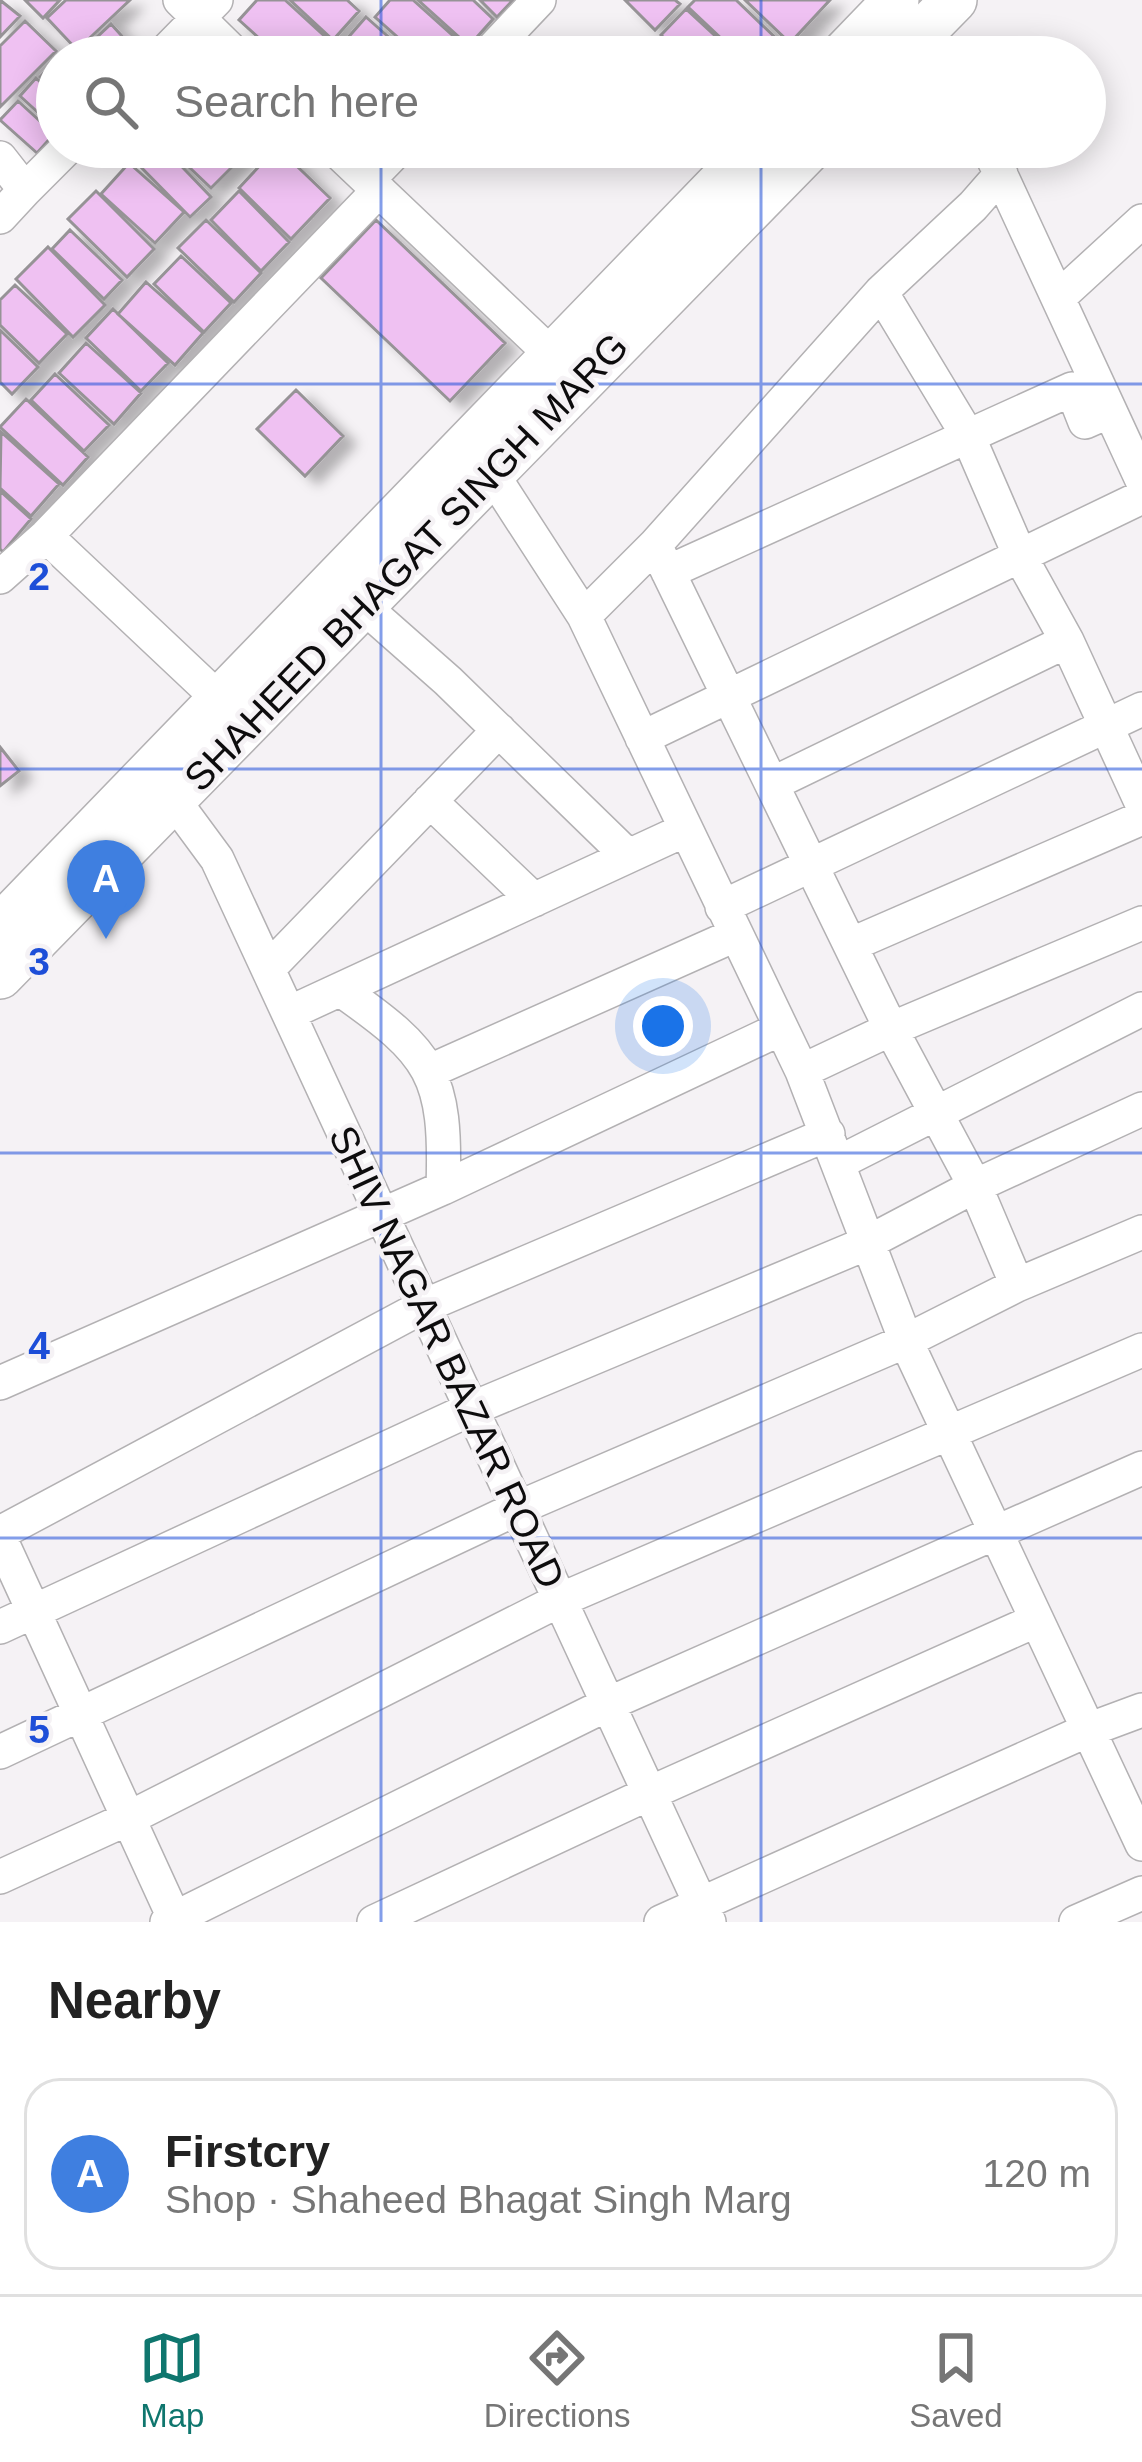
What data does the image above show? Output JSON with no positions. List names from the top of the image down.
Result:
{
  "streets": {
    "main road": ["SHAHEED BHAGAT SINGH MARG"],
    "street": ["SHIV NAGAR BAZAR ROAD"]
  },
  "crossings": [
    ["SHAHEED BHAGAT SINGH MARG", "SHIV NAGAR BAZAR ROAD"]
  ],
  "page": {
    "search": "Search here",
    "pins": "A",
    "heading": "Nearby",
    "list": [
      {
        "mark": "A",
        "name": "Firstcry",
        "note": "Shop · Shaheed Bhagat Singh Marg",
        "value": "120 m"
      }
    ],
    "nav": ["Map", "Directions", "Saved"]
  },
  "grid": {
    "rows": [
      "2",
      "3",
      "4",
      "5"
    ]
  }
}
